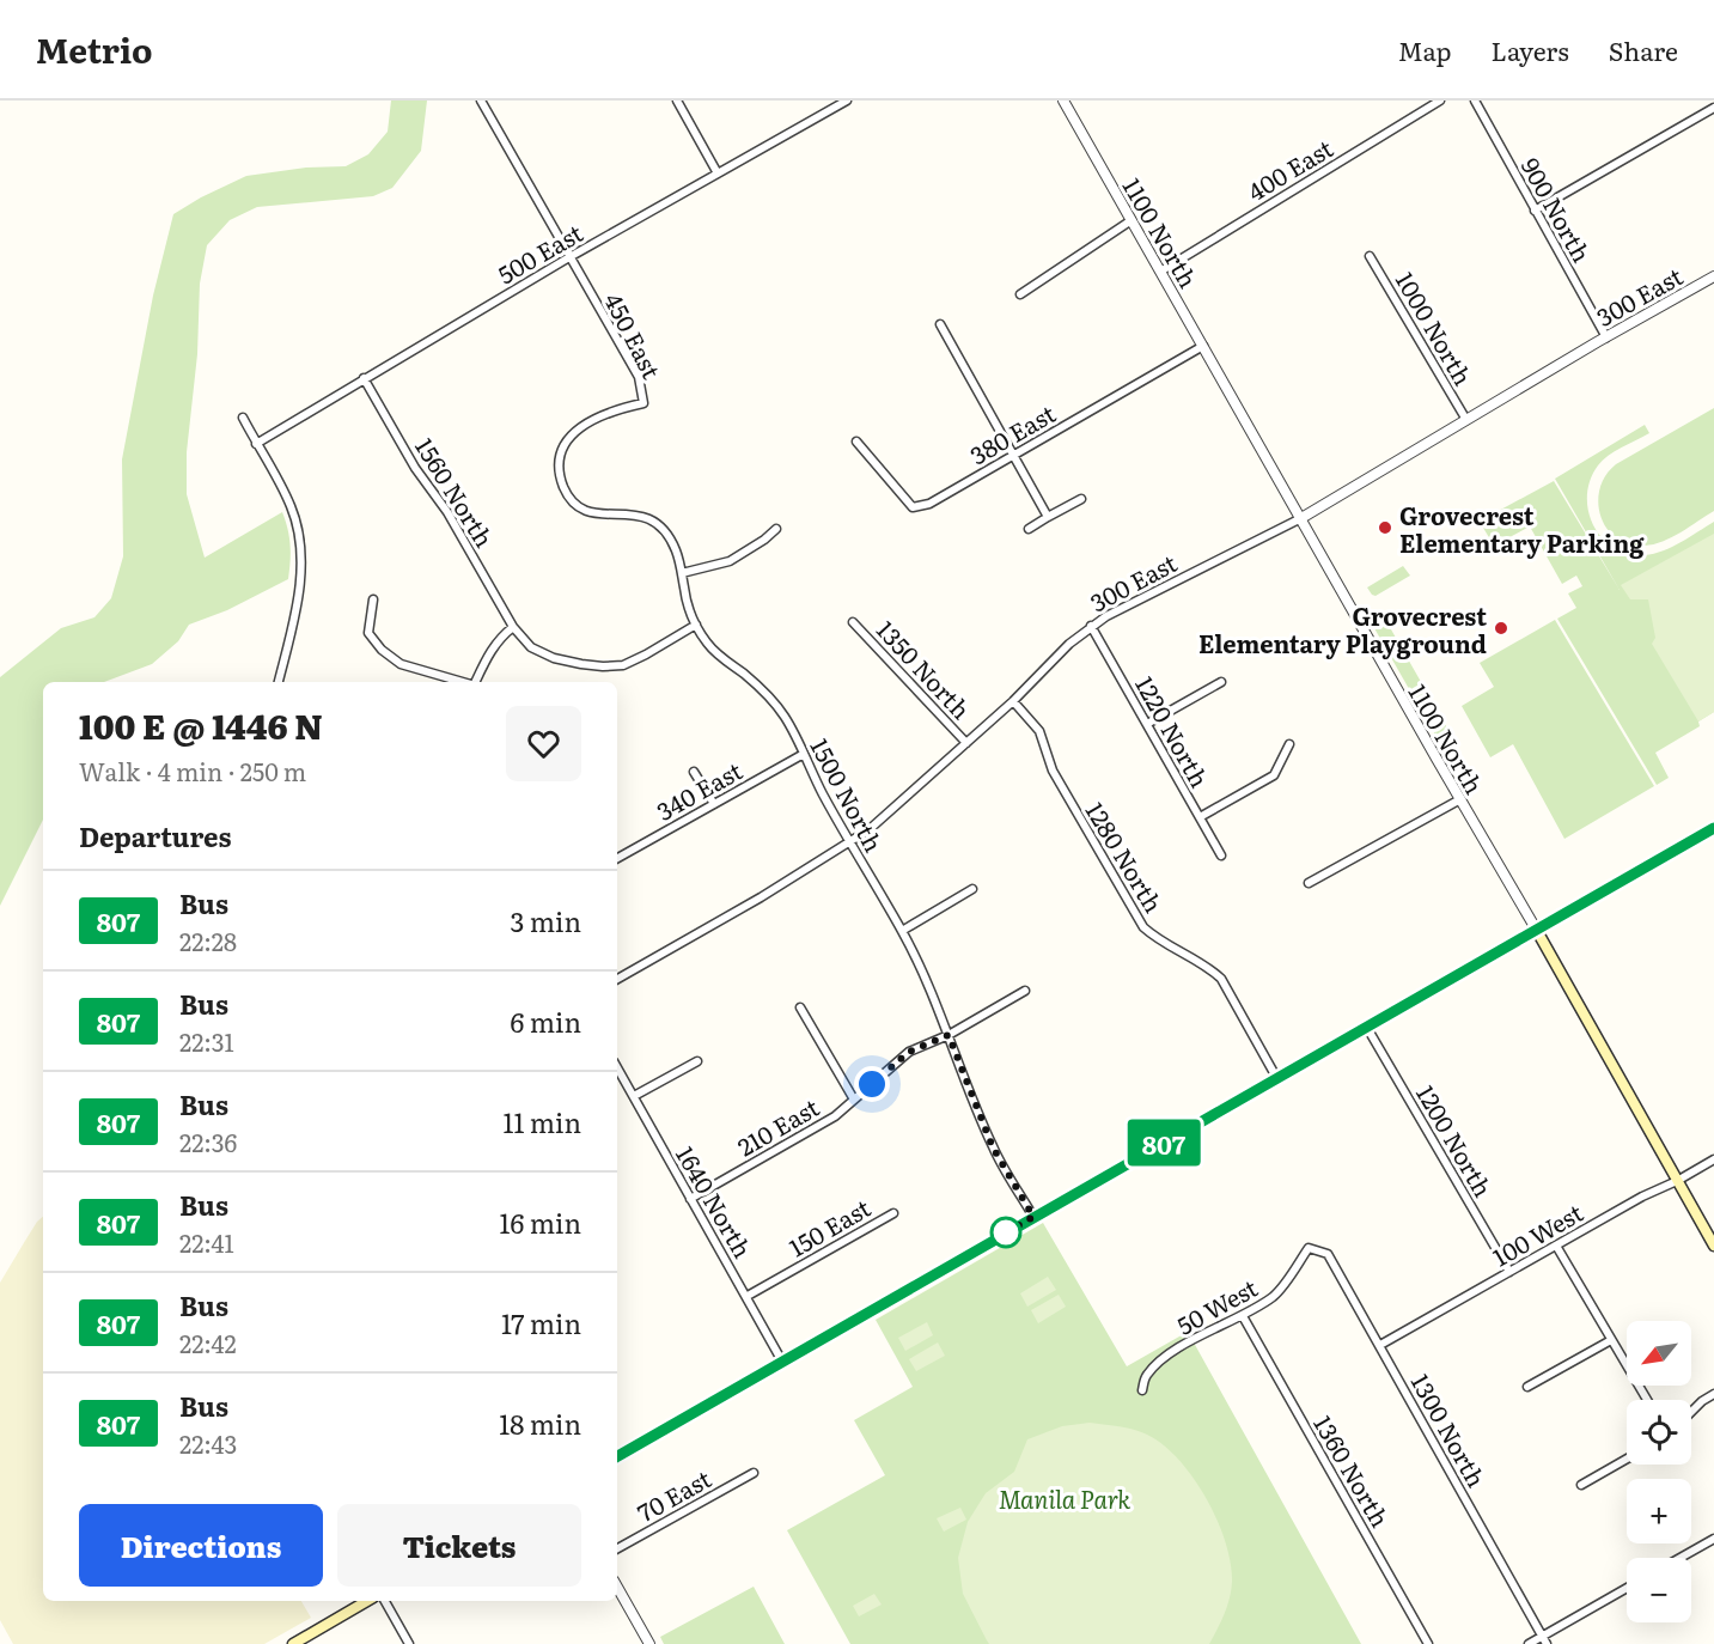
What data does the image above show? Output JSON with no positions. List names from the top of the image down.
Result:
{
  "streets": {
    "main road": ["1100 North"],
    "street": [
      "400 East",
      "900 North",
      "500 East",
      "300 East",
      "1000 North",
      "450 East",
      "380 East",
      "1560 North",
      "1350 North",
      "1220 North",
      "340 East",
      "1500 North",
      "1280 North",
      "210 East",
      "1200 North",
      "1640 North",
      "150 East",
      "100 West",
      "50 West",
      "1300 North",
      "1360 North",
      "70 East"
    ]
  },
  "crossings": [
    ["400 East", "1100 North"],
    ["900 North", "300 East"],
    ["1100 North", "300 East"],
    ["1100 North", "380 East"],
    ["1100 North", "100 West"],
    ["500 East", "450 East"],
    ["500 East", "1560 North"],
    ["300 East", "1000 North"],
    ["300 East", "1350 North"],
    ["300 East", "1220 North"],
    ["300 East", "1500 North"],
    ["300 East", "1280 North"],
    ["450 East", "1500 North"],
    ["1560 North", "1500 North"],
    ["340 East", "1500 North"],
    ["1500 North", "210 East"],
    ["210 East", "1640 North"],
    ["1200 North", "100 West"],
    ["1640 North", "150 East"],
    ["100 West", "1300 North"],
    ["50 West", "1300 North"],
    ["50 West", "1360 North"]
  ],
  "parks": ["Manila Park"],
  "places": ["Grovecrest Elementary Parking", "Grovecrest Elementary Playground"],
  "lines": ["bus line 807"],
  "north": "bottom left",
  "page": {
    "header": "Metrio",
    "nav": ["Map", "Layers", "Share"],
    "on_map": "807",
    "heading": [
      ["100 E @ 1446 N", "Walk · 4 min · 250 m"],
      "Departures"
    ],
    "list": [
      {
        "mark": "807",
        "name": "Bus",
        "note": "22:28",
        "value": "3 min"
      },
      {
        "mark": "807",
        "name": "Bus",
        "note": "22:31",
        "value": "6 min"
      },
      {
        "mark": "807",
        "name": "Bus",
        "note": "22:36",
        "value": "11 min"
      },
      {
        "mark": "807",
        "name": "Bus",
        "note": "22:41",
        "value": "16 min"
      },
      {
        "mark": "807",
        "name": "Bus",
        "note": "22:42",
        "value": "17 min"
      },
      {
        "mark": "807",
        "name": "Bus",
        "note": "22:43",
        "value": "18 min"
      }
    ],
    "map_buttons": ["+", "−"],
    "buttons": ["Directions", "Tickets"]
  }
}
